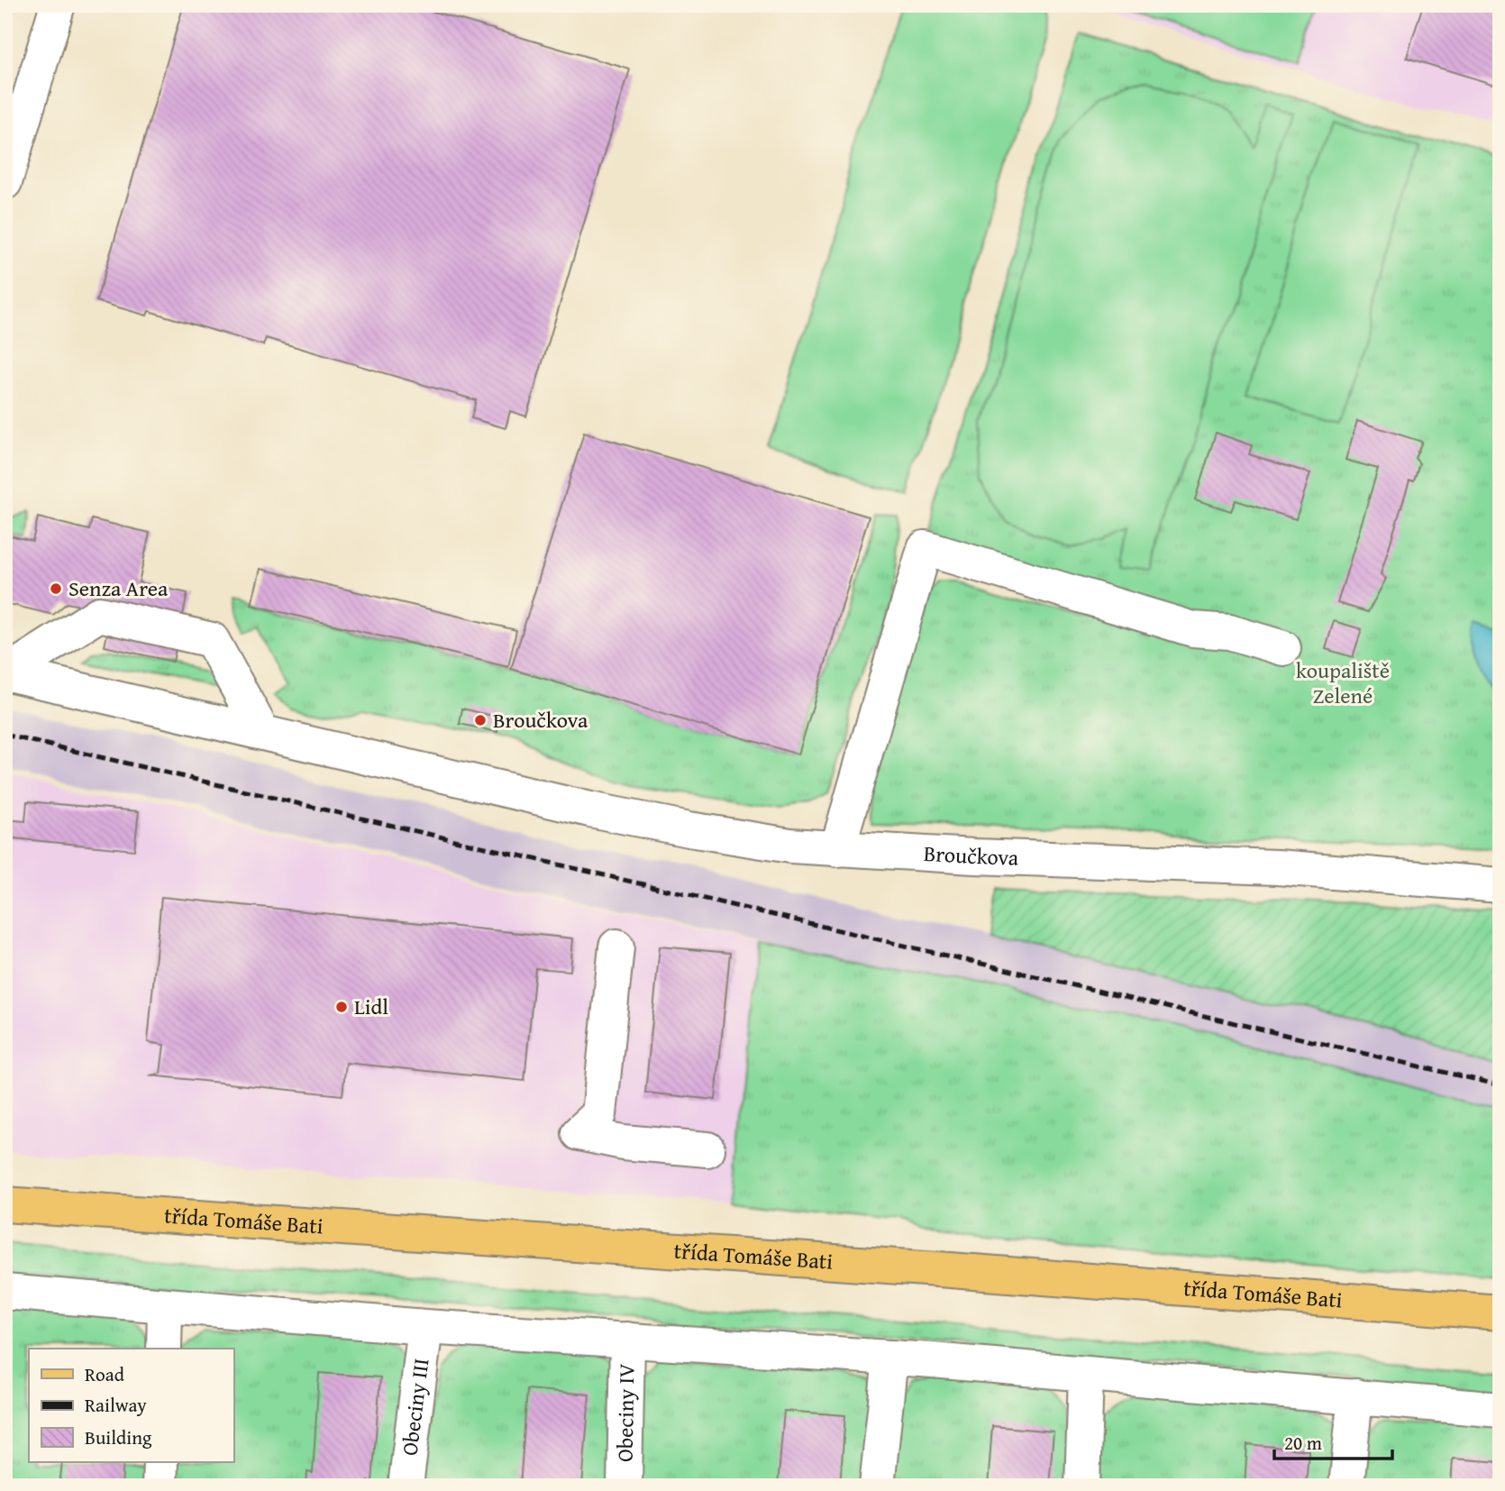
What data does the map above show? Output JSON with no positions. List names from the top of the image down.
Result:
{
  "streets": {
    "main road": ["třída Tomáše Bati"],
    "street": ["Broučkova", "Obeciny III", "Obeciny IV"]
  },
  "parks": ["koupaliště Zelené"],
  "places": ["Senza Area", "Broučkova", "Lidl"],
  "legend": ["Road", "Railway", "Building"],
  "scale_bar": "20 m"
}
